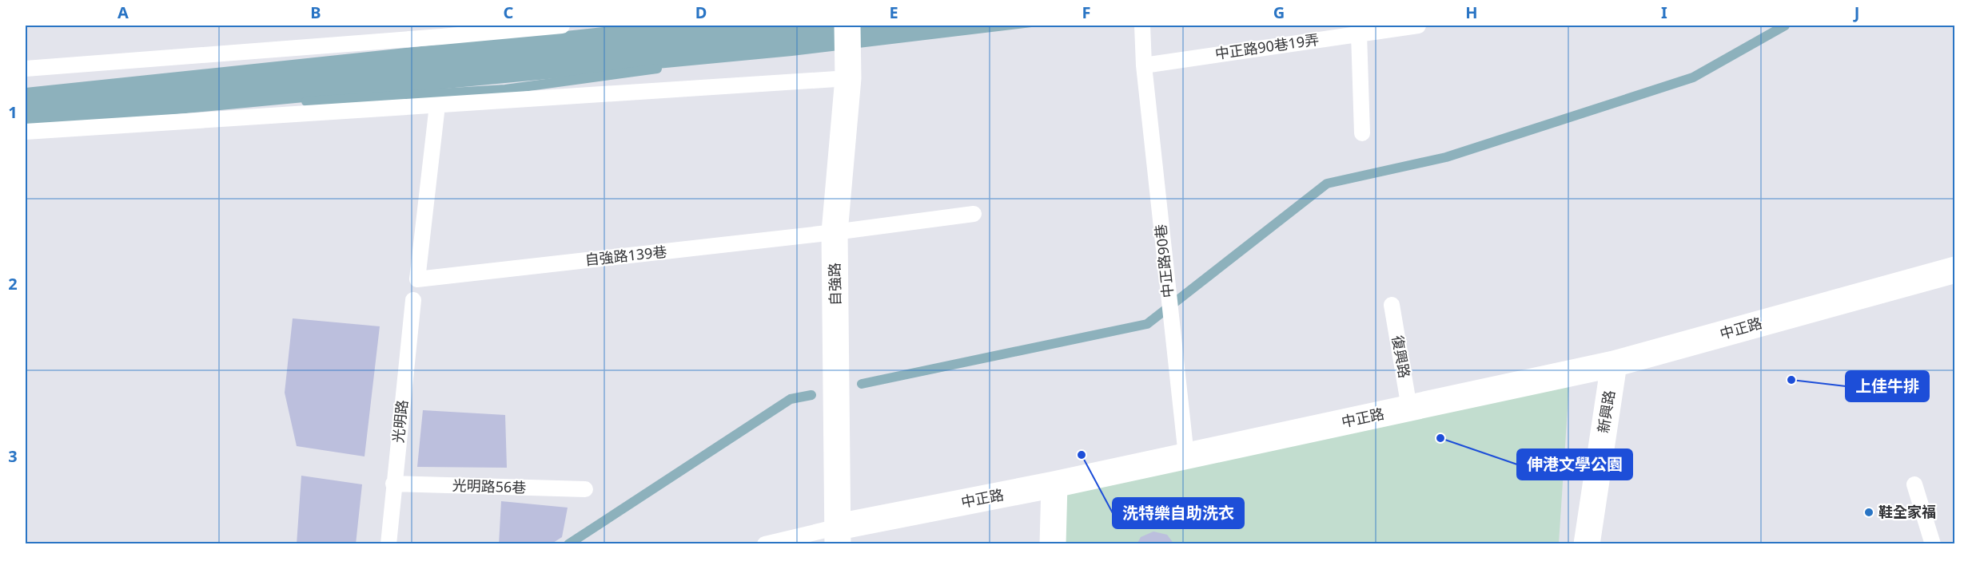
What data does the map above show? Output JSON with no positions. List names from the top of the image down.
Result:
{
  "streets": {
    "street": ["自強路", "中正路", "新興路"],
    "lane": [
      "中正路90巷19弄",
      "自強路139巷",
      "中正路90巷",
      "復興路",
      "光明路",
      "光明路56巷"
    ]
  },
  "crossings": [
    ["中正路90巷19弄", "中正路90巷"],
    ["自強路139巷", "自強路"],
    ["中正路90巷", "中正路"],
    ["自強路", "中正路"],
    ["中正路", "復興路"],
    ["中正路", "新興路"],
    ["光明路", "光明路56巷"]
  ],
  "places": [
    "上佳牛排",
    "伸港文學公園",
    "洗特樂自助洗衣",
    "鞋全家福"
  ],
  "grid": {
    "columns": [
      "A",
      "B",
      "C",
      "D",
      "E",
      "F",
      "G",
      "H",
      "I",
      "J"
    ],
    "rows": ["1", "2", "3"]
  }
}
